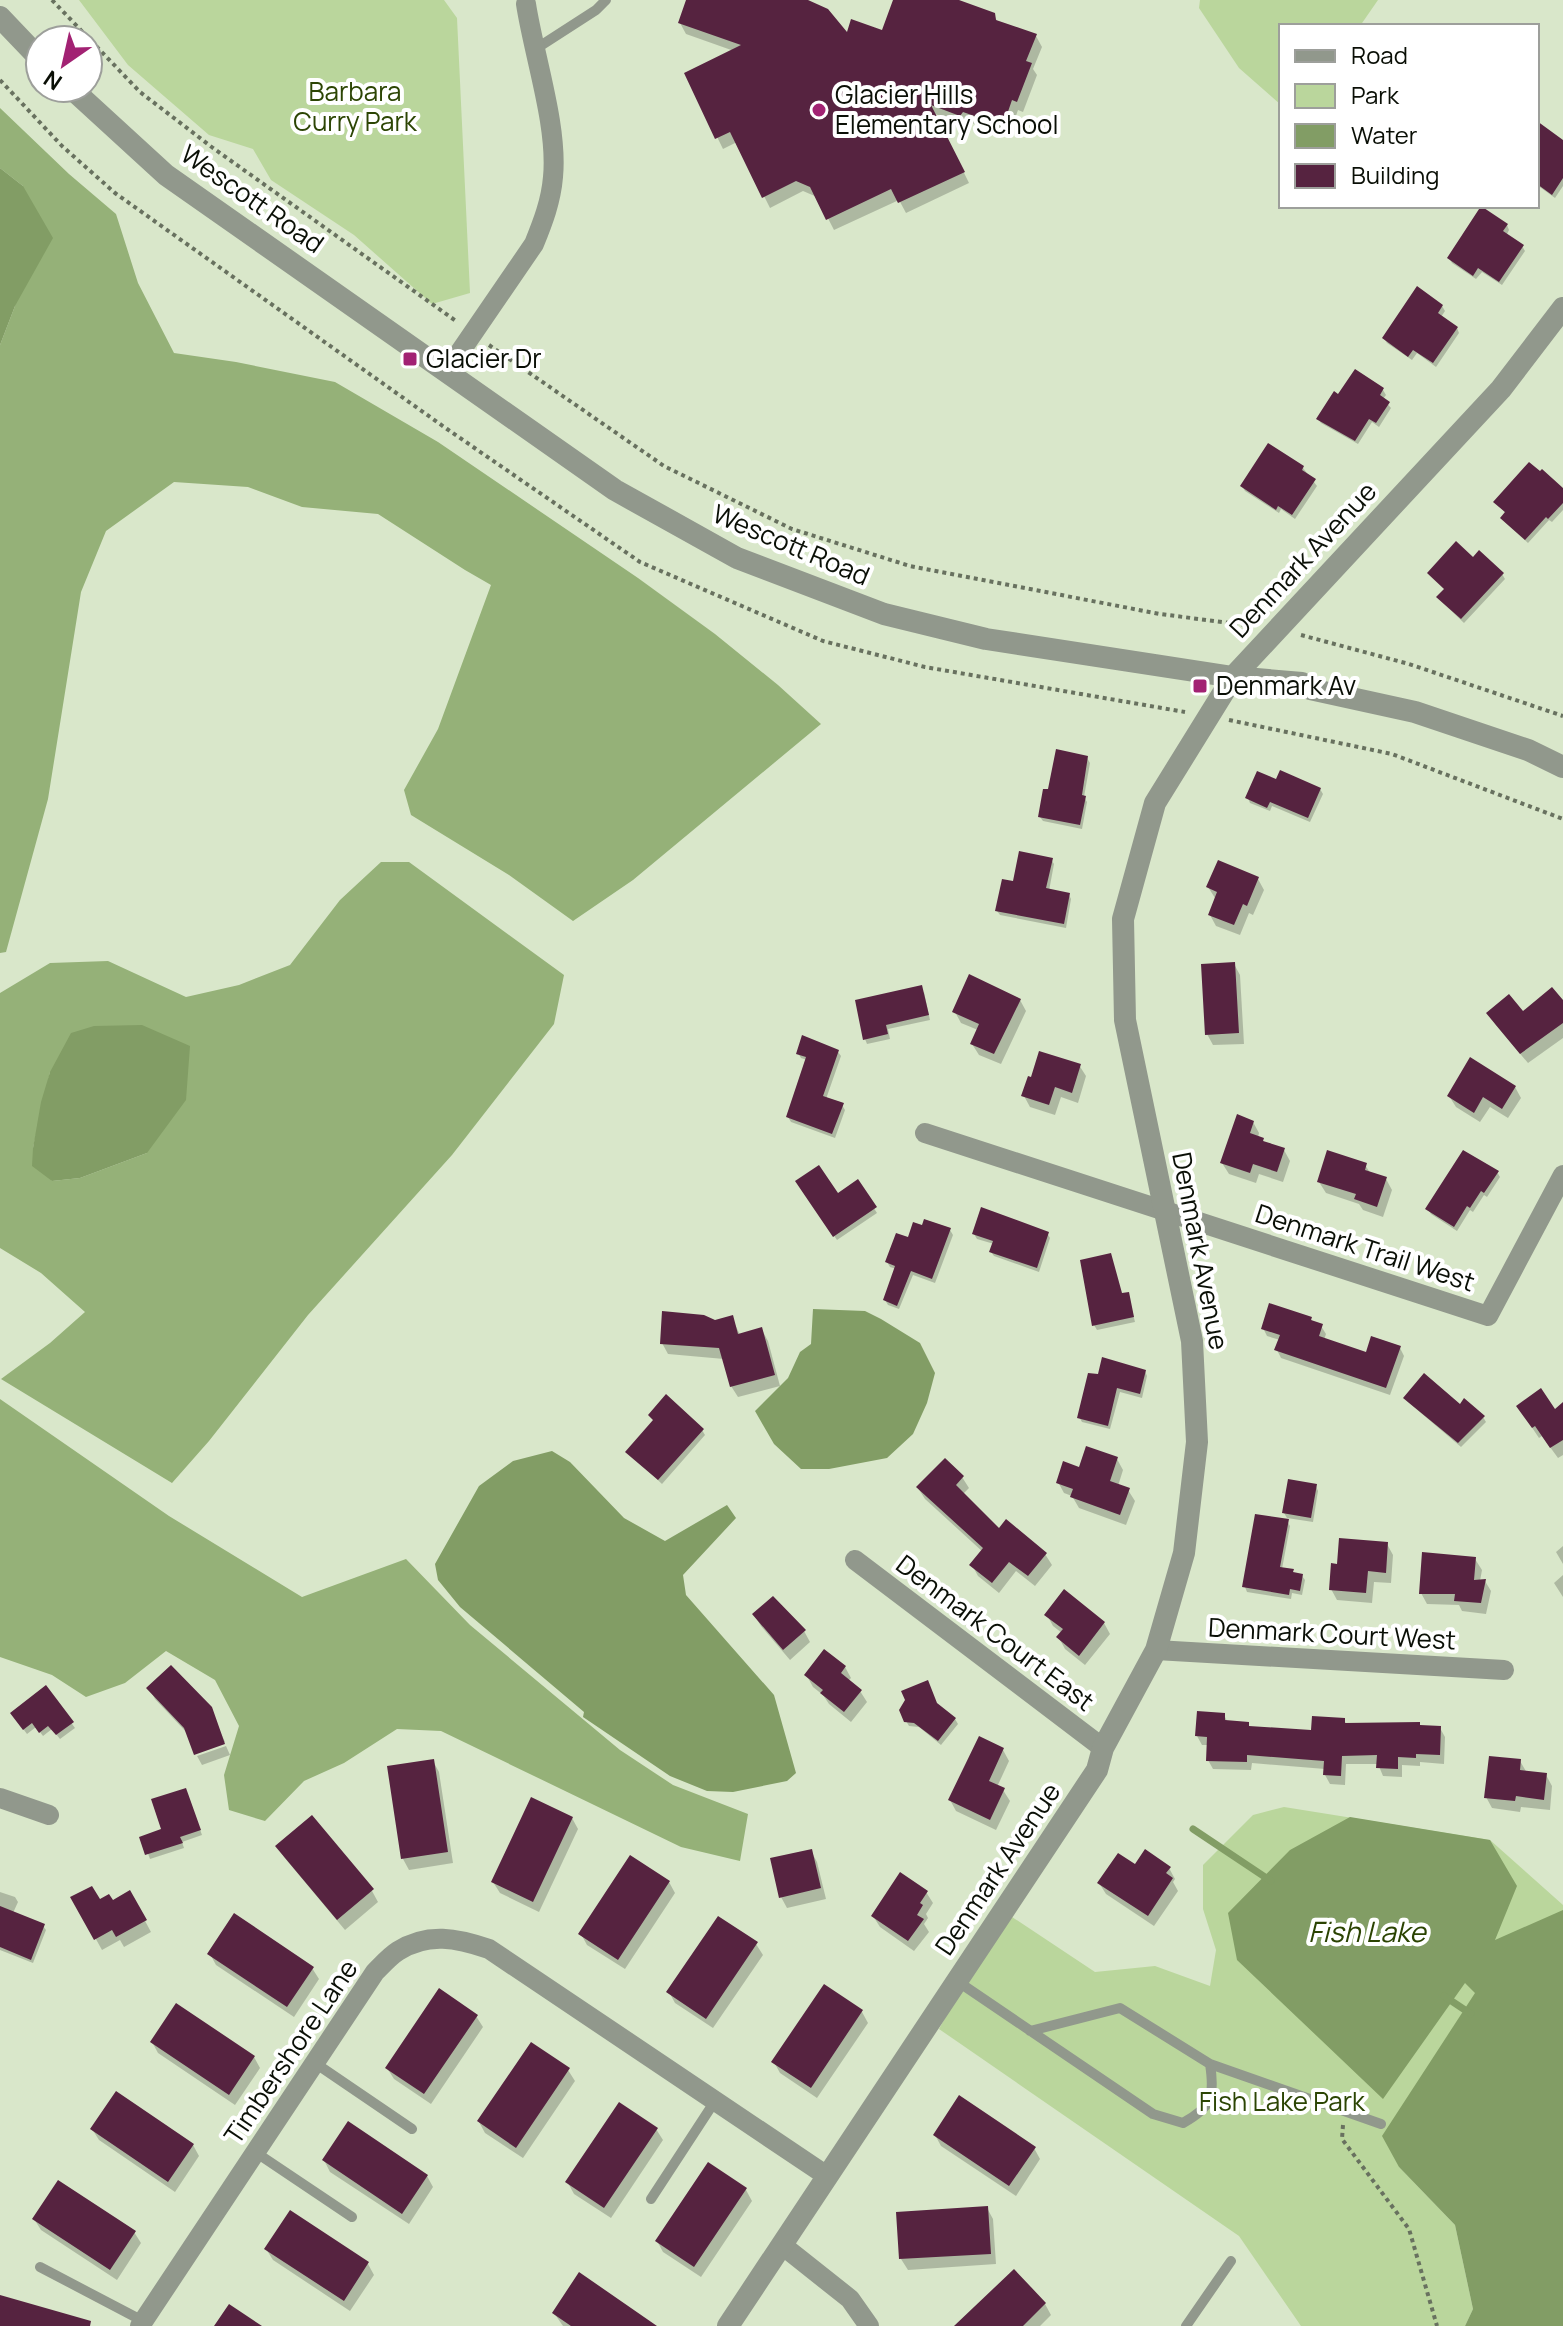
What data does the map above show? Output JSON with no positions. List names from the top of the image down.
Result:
{
  "streets": {
    "street": [
      "Wescott Road",
      "Denmark Avenue",
      "Denmark Trail West",
      "Denmark Court East",
      "Denmark Court West",
      "Timbershore Lane"
    ]
  },
  "crossings": [
    ["Wescott Road", "Denmark Avenue"],
    ["Denmark Avenue", "Denmark Trail West"],
    ["Denmark Avenue", "Denmark Court East"],
    ["Denmark Avenue", "Denmark Court West"],
    ["Denmark Avenue", "Timbershore Lane"]
  ],
  "water": ["Fish Lake"],
  "parks": ["Barbara Curry Park", "Fish Lake Park"],
  "places": {
    "other": ["Glacier Hills Elementary School"],
    "transit": ["Glacier Dr", "Denmark Av"]
  },
  "legend": [
    "Road",
    "Park",
    "Water",
    "Building"
  ],
  "north": "bottom left"
}
